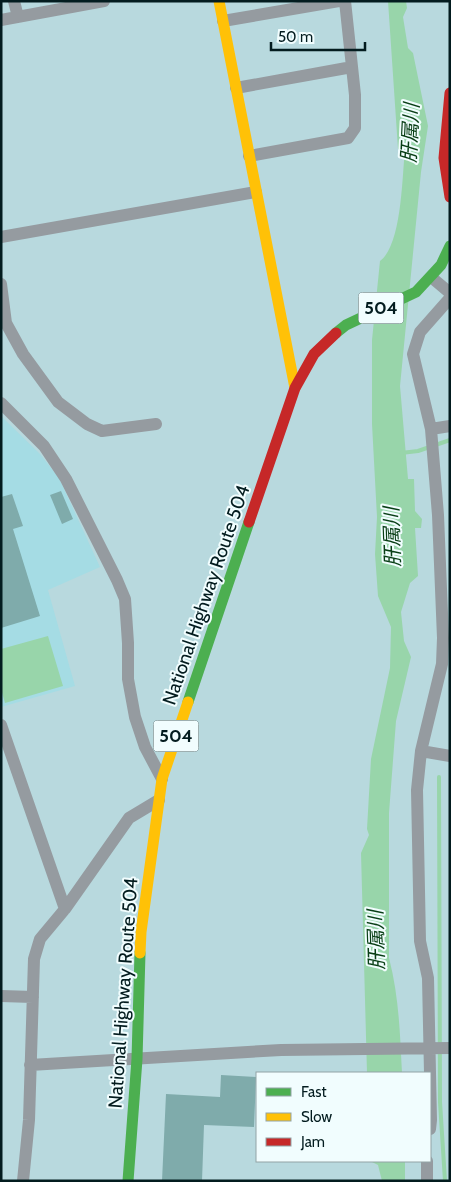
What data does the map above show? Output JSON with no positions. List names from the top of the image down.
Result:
{
  "streets": {
    "main road": ["504", "National Highway Route 504"]
  },
  "water": ["肝属川"],
  "legend": ["Fast", "Slow", "Jam"],
  "scale_bar": "50 m"
}
